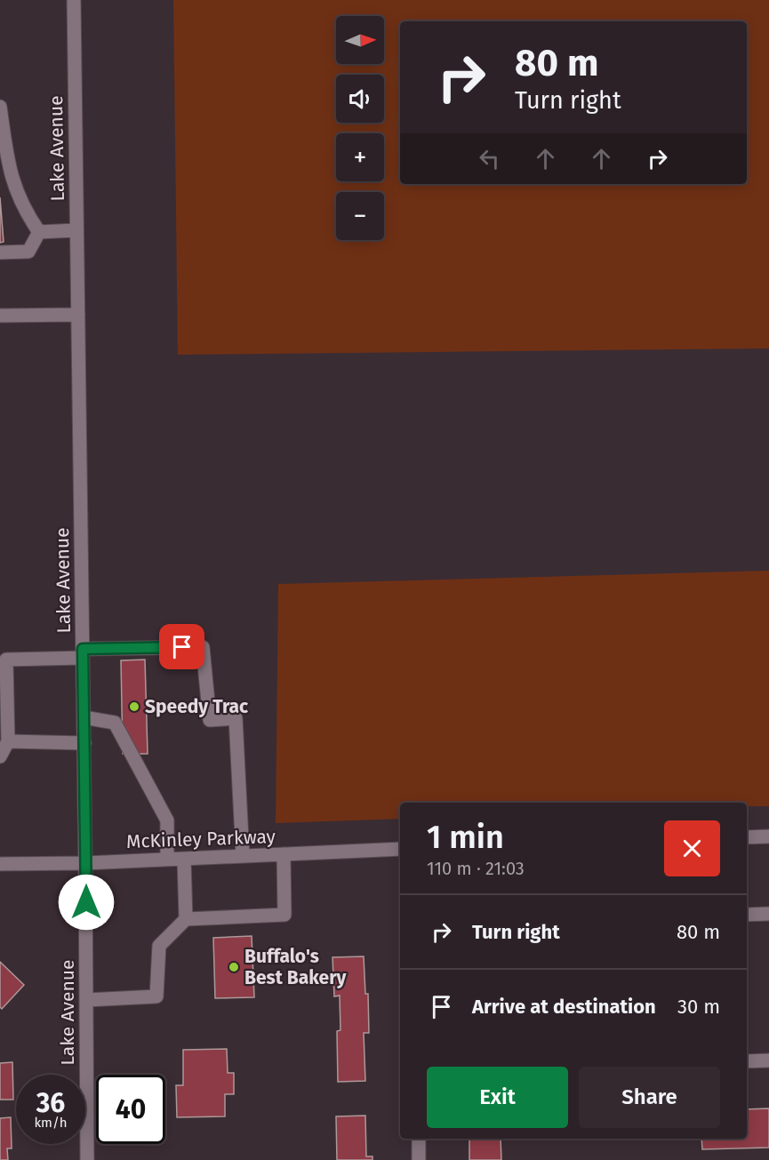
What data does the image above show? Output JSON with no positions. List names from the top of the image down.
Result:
{
  "streets": {
    "street": ["Lake Avenue", "McKinley Parkway"]
  },
  "crossings": [
    ["Lake Avenue", "McKinley Parkway"]
  ],
  "places": ["Speedy Trac", "Buffalo's Best Bakery"],
  "north": "right",
  "page": {
    "map_buttons": ["+", "−"],
    "turn": ["80 m", "Turn right"],
    "heading": ["1 min", "110 m · 21:03"],
    "list": [
      {
        "name": "Turn right",
        "value": "80 m"
      },
      {
        "name": "Arrive at destination",
        "value": "30 m"
      }
    ],
    "buttons": ["Exit", "Share"],
    "speed": "36 km/h",
    "limit": "40"
  }
}
